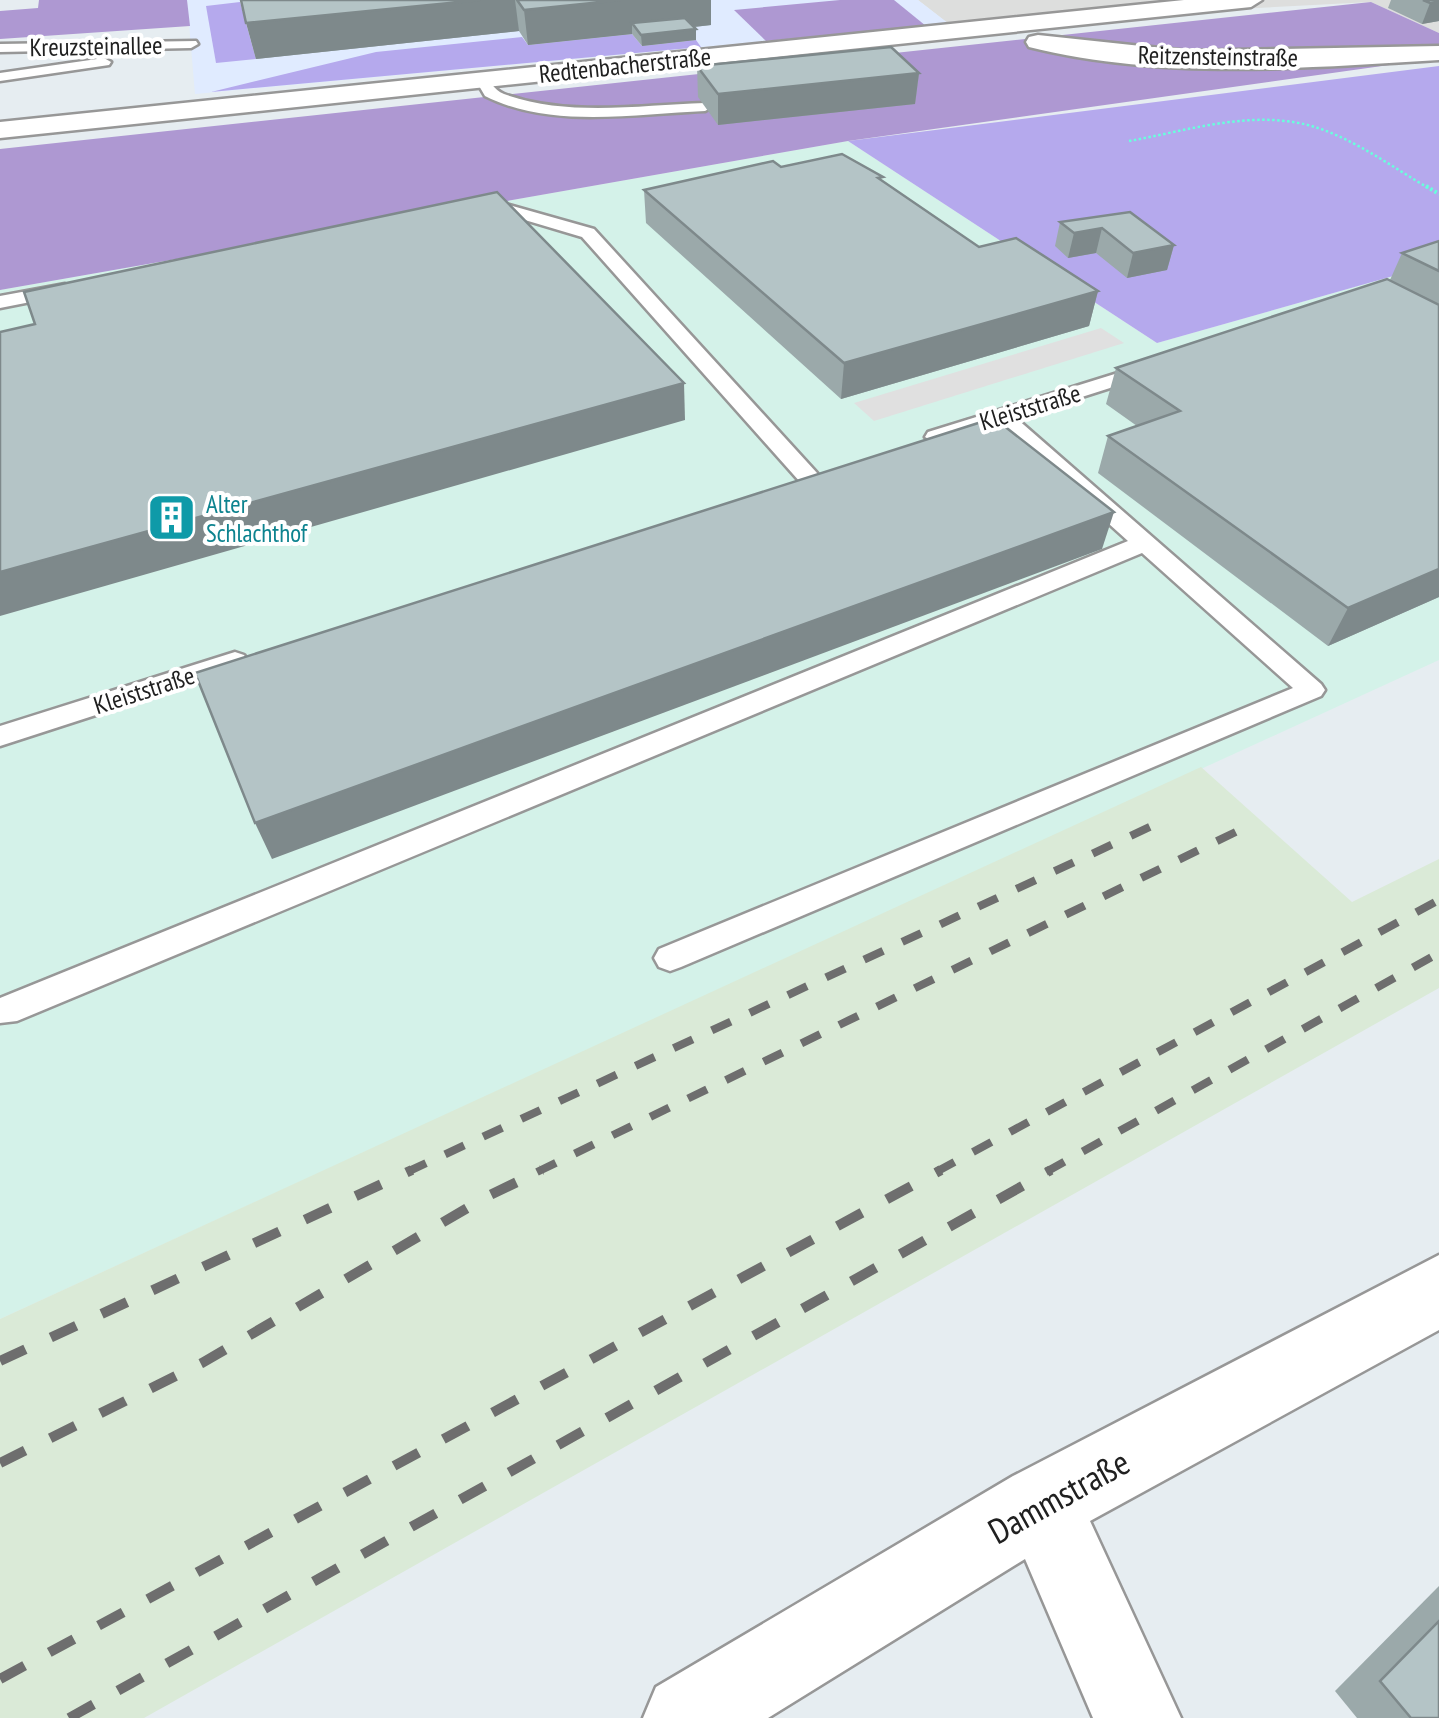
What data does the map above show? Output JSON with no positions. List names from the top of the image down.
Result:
{
  "streets": {
    "street": ["Reitzensteinstraße", "Redtenbacherstraße", "Dammstraße"],
    "lane": ["Kreuzsteinallee", "Kleiststraße"]
  },
  "crossings": [
    ["Reitzensteinstraße", "Redtenbacherstraße"]
  ],
  "places": {
    "building": ["Alter Schlachthof"]
  }
}
